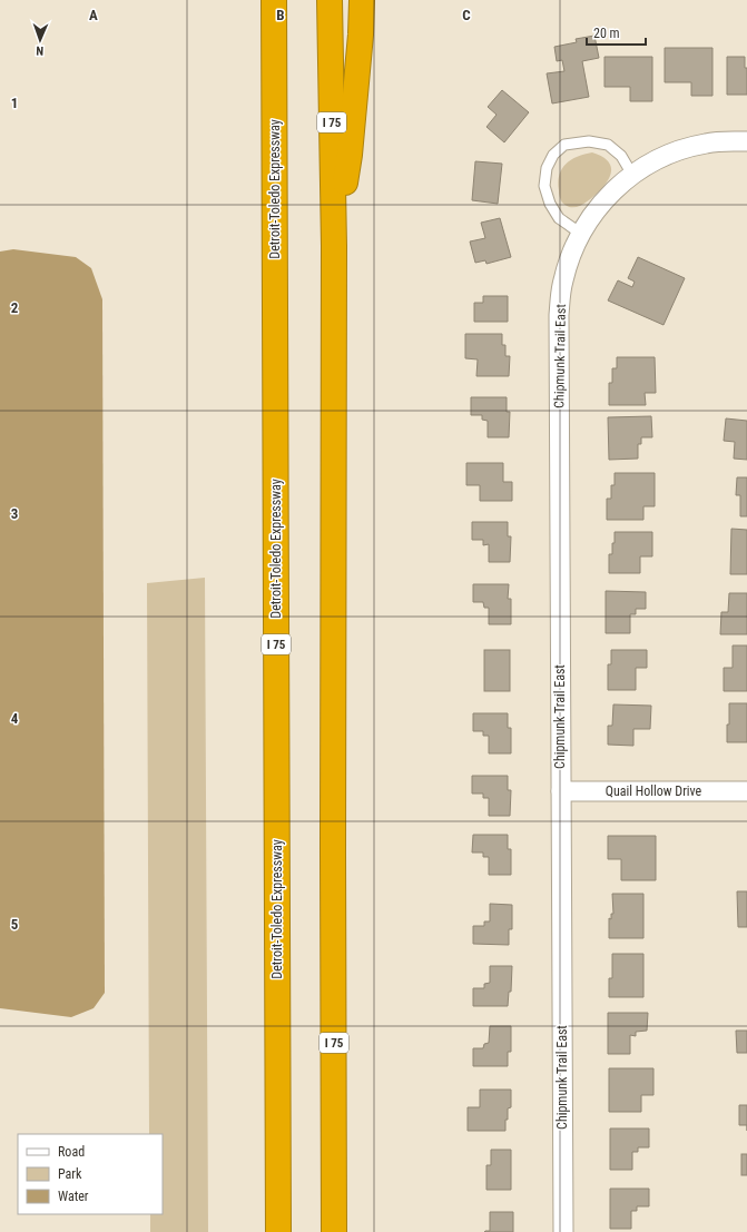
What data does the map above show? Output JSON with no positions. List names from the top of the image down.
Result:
{
  "streets": {
    "highway": ["I 75", "Detroit-Toledo Expressway"],
    "street": ["Chipmunk Trail East", "Quail Hollow Drive"]
  },
  "crossings": [
    ["Chipmunk Trail East", "Quail Hollow Drive"]
  ],
  "legend": ["Road", "Park", "Water"],
  "scale_bar": "20 m",
  "north": "bottom",
  "grid": {
    "columns": ["A", "B", "C"],
    "rows": [
      "1",
      "2",
      "3",
      "4",
      "5"
    ]
  }
}
